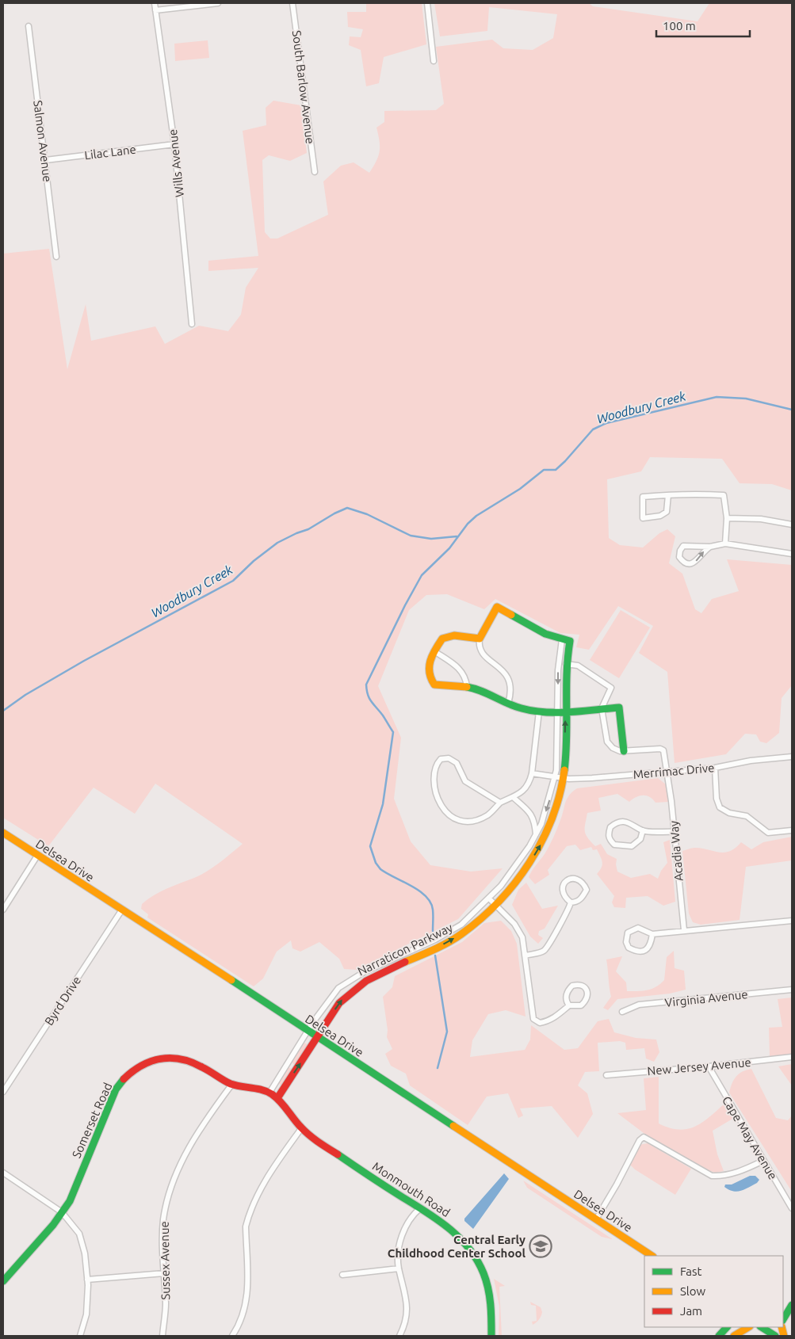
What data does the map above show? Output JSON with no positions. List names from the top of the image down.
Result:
{
  "streets": {
    "street": [
      "South Barlow Avenue",
      "Salmon Avenue",
      "Lilac Lane",
      "Wills Avenue",
      "Merrimac Drive",
      "Acadia Way",
      "Delsea Drive",
      "Narraticon Parkway",
      "Virginia Avenue",
      "Byrd Drive",
      "New Jersey Avenue",
      "Somerset Road",
      "Cape May Avenue",
      "Monmouth Road",
      "Sussex Avenue"
    ]
  },
  "crossings": [
    ["Salmon Avenue", "Lilac Lane"],
    ["Lilac Lane", "Wills Avenue"],
    ["Merrimac Drive", "Acadia Way"],
    ["Merrimac Drive", "Narraticon Parkway"],
    ["Delsea Drive", "Narraticon Parkway"],
    ["Delsea Drive", "Byrd Drive"],
    ["Narraticon Parkway", "Somerset Road"],
    ["Narraticon Parkway", "Monmouth Road"],
    ["New Jersey Avenue", "Cape May Avenue"],
    ["Somerset Road", "Monmouth Road"],
    ["Somerset Road", "Sussex Avenue"]
  ],
  "water": ["Woodbury Creek"],
  "places": {
    "school or university": ["Central Early Childhood Center School"]
  },
  "legend": ["Fast", "Slow", "Jam"],
  "scale_bar": "100 m"
}
